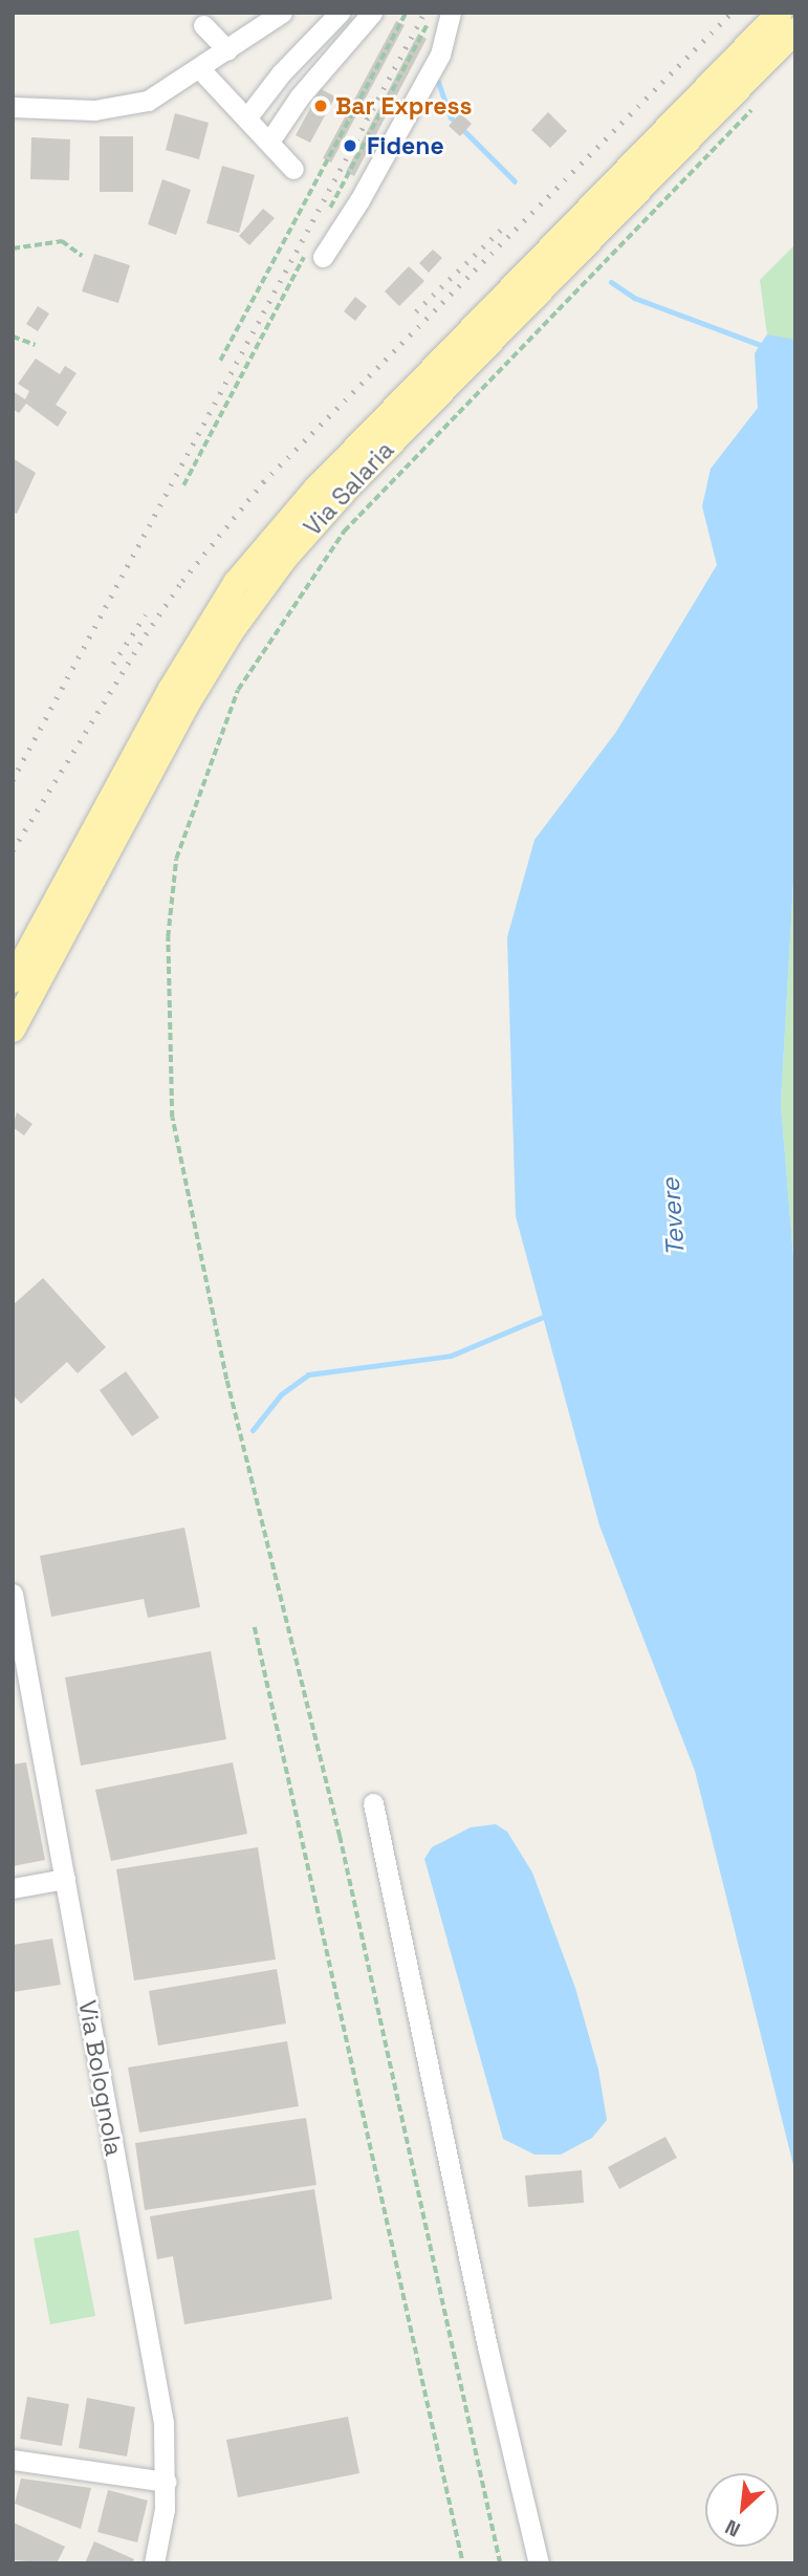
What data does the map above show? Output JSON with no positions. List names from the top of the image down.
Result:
{
  "streets": {
    "main road": ["Via Salaria"],
    "street": ["Via Bolognola"]
  },
  "water": ["Tevere"],
  "places": ["Bar Express", "Fidene"],
  "north": "bottom left"
}
